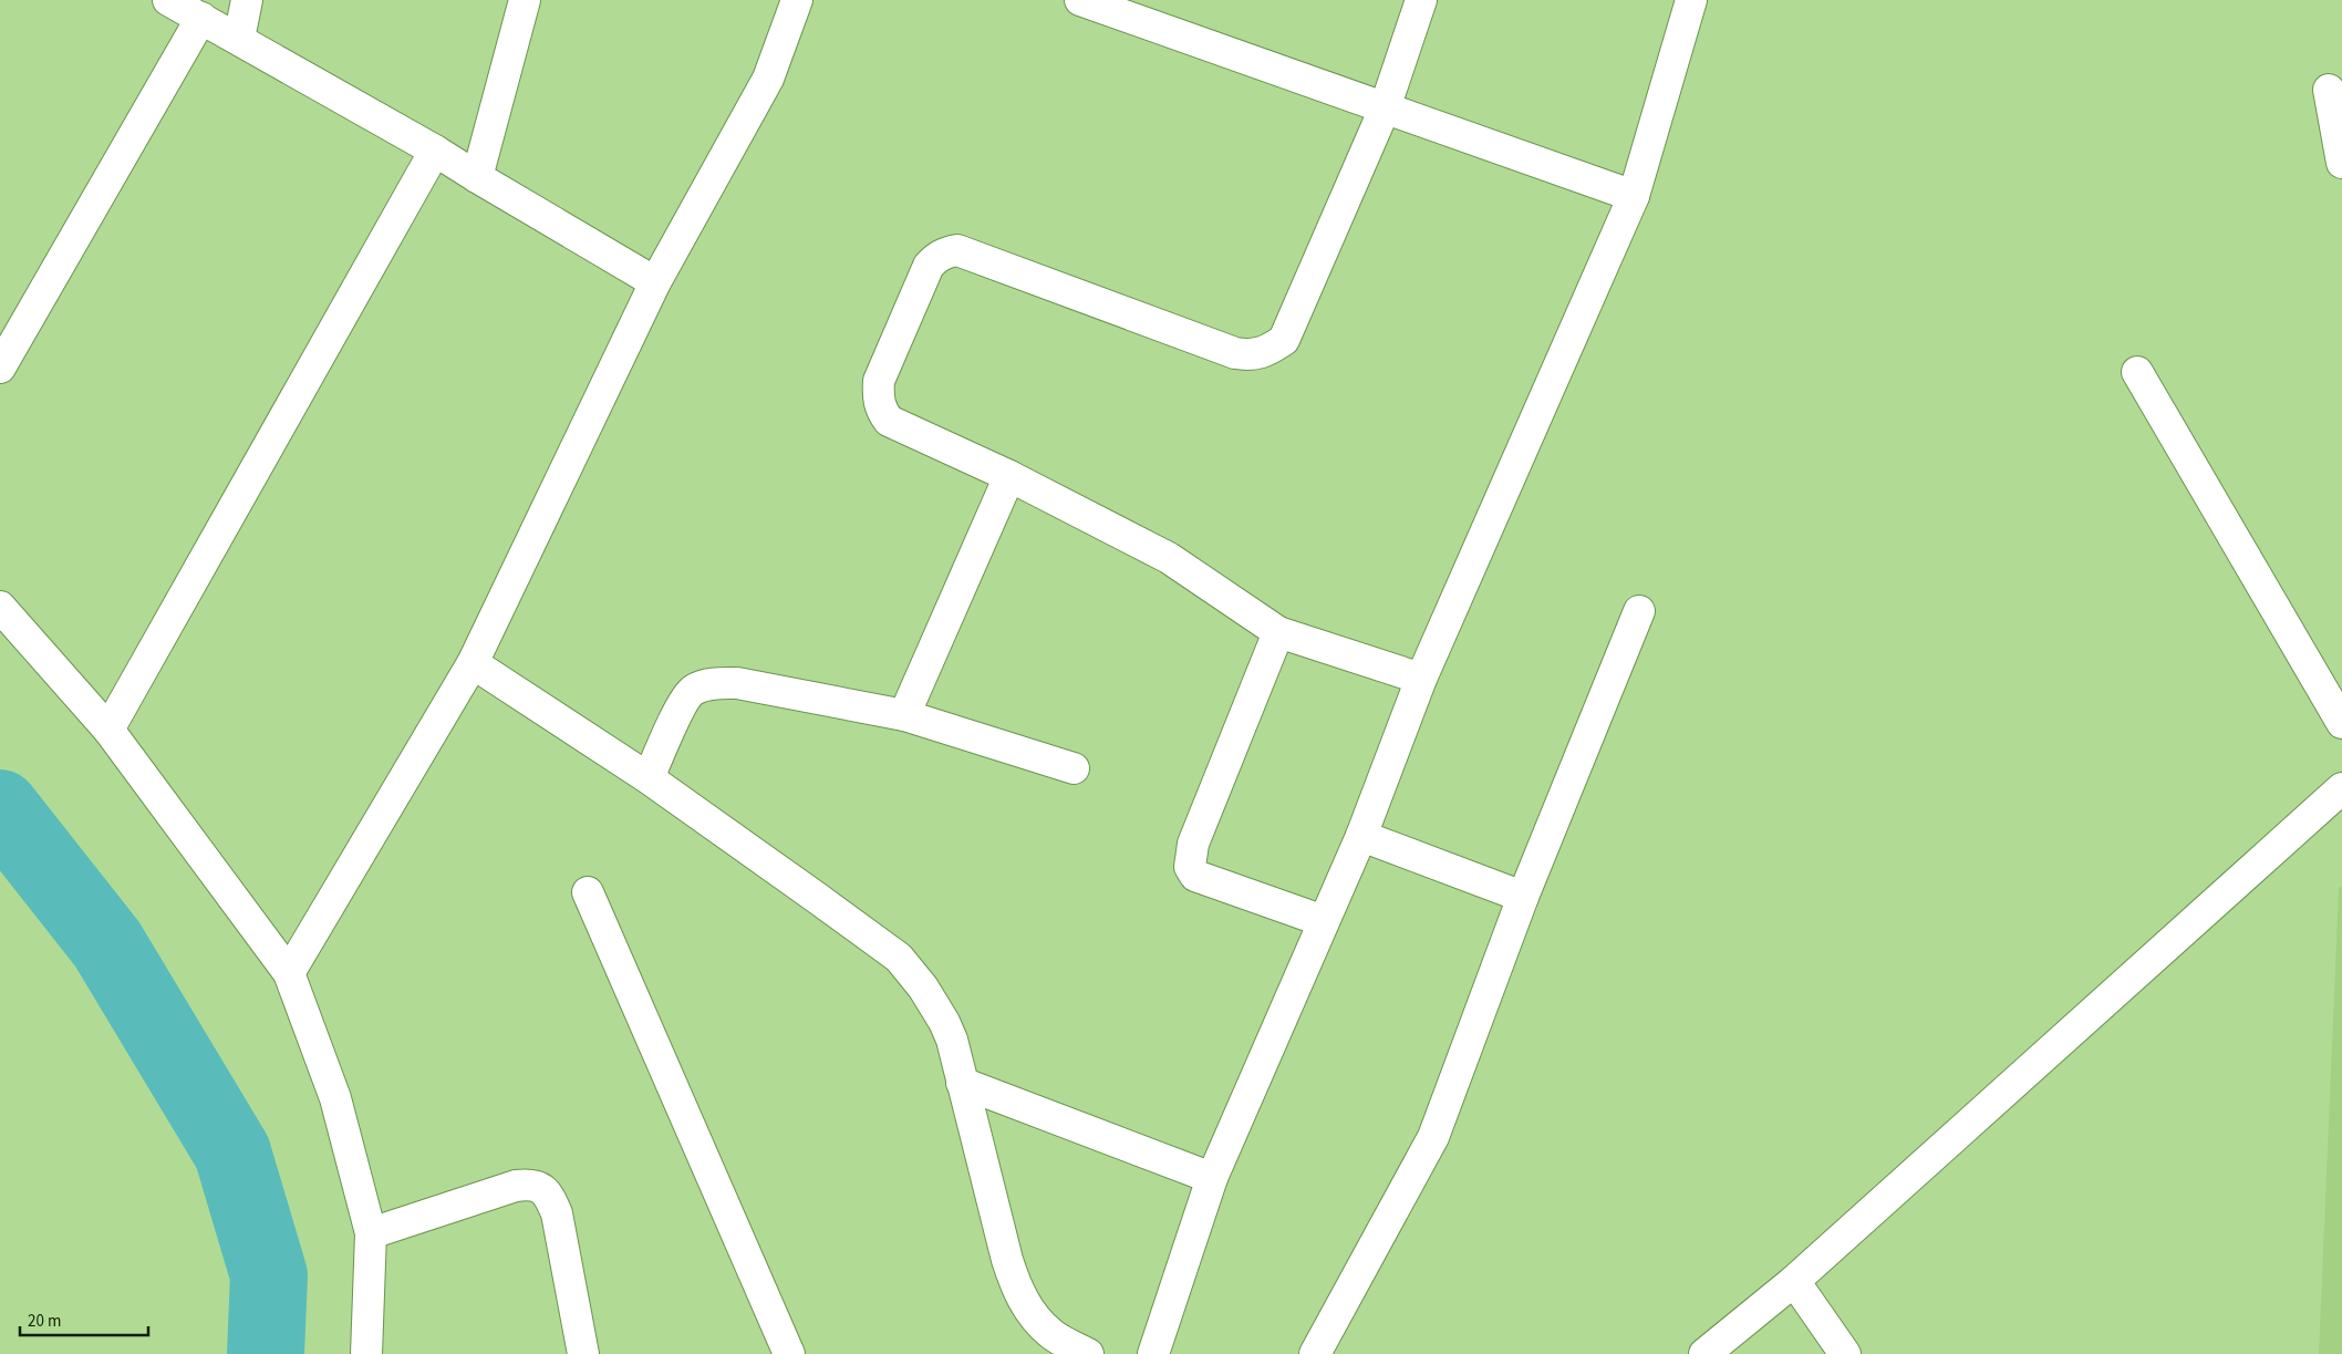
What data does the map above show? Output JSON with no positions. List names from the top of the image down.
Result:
{
  "scale_bar": "20 m"
}
